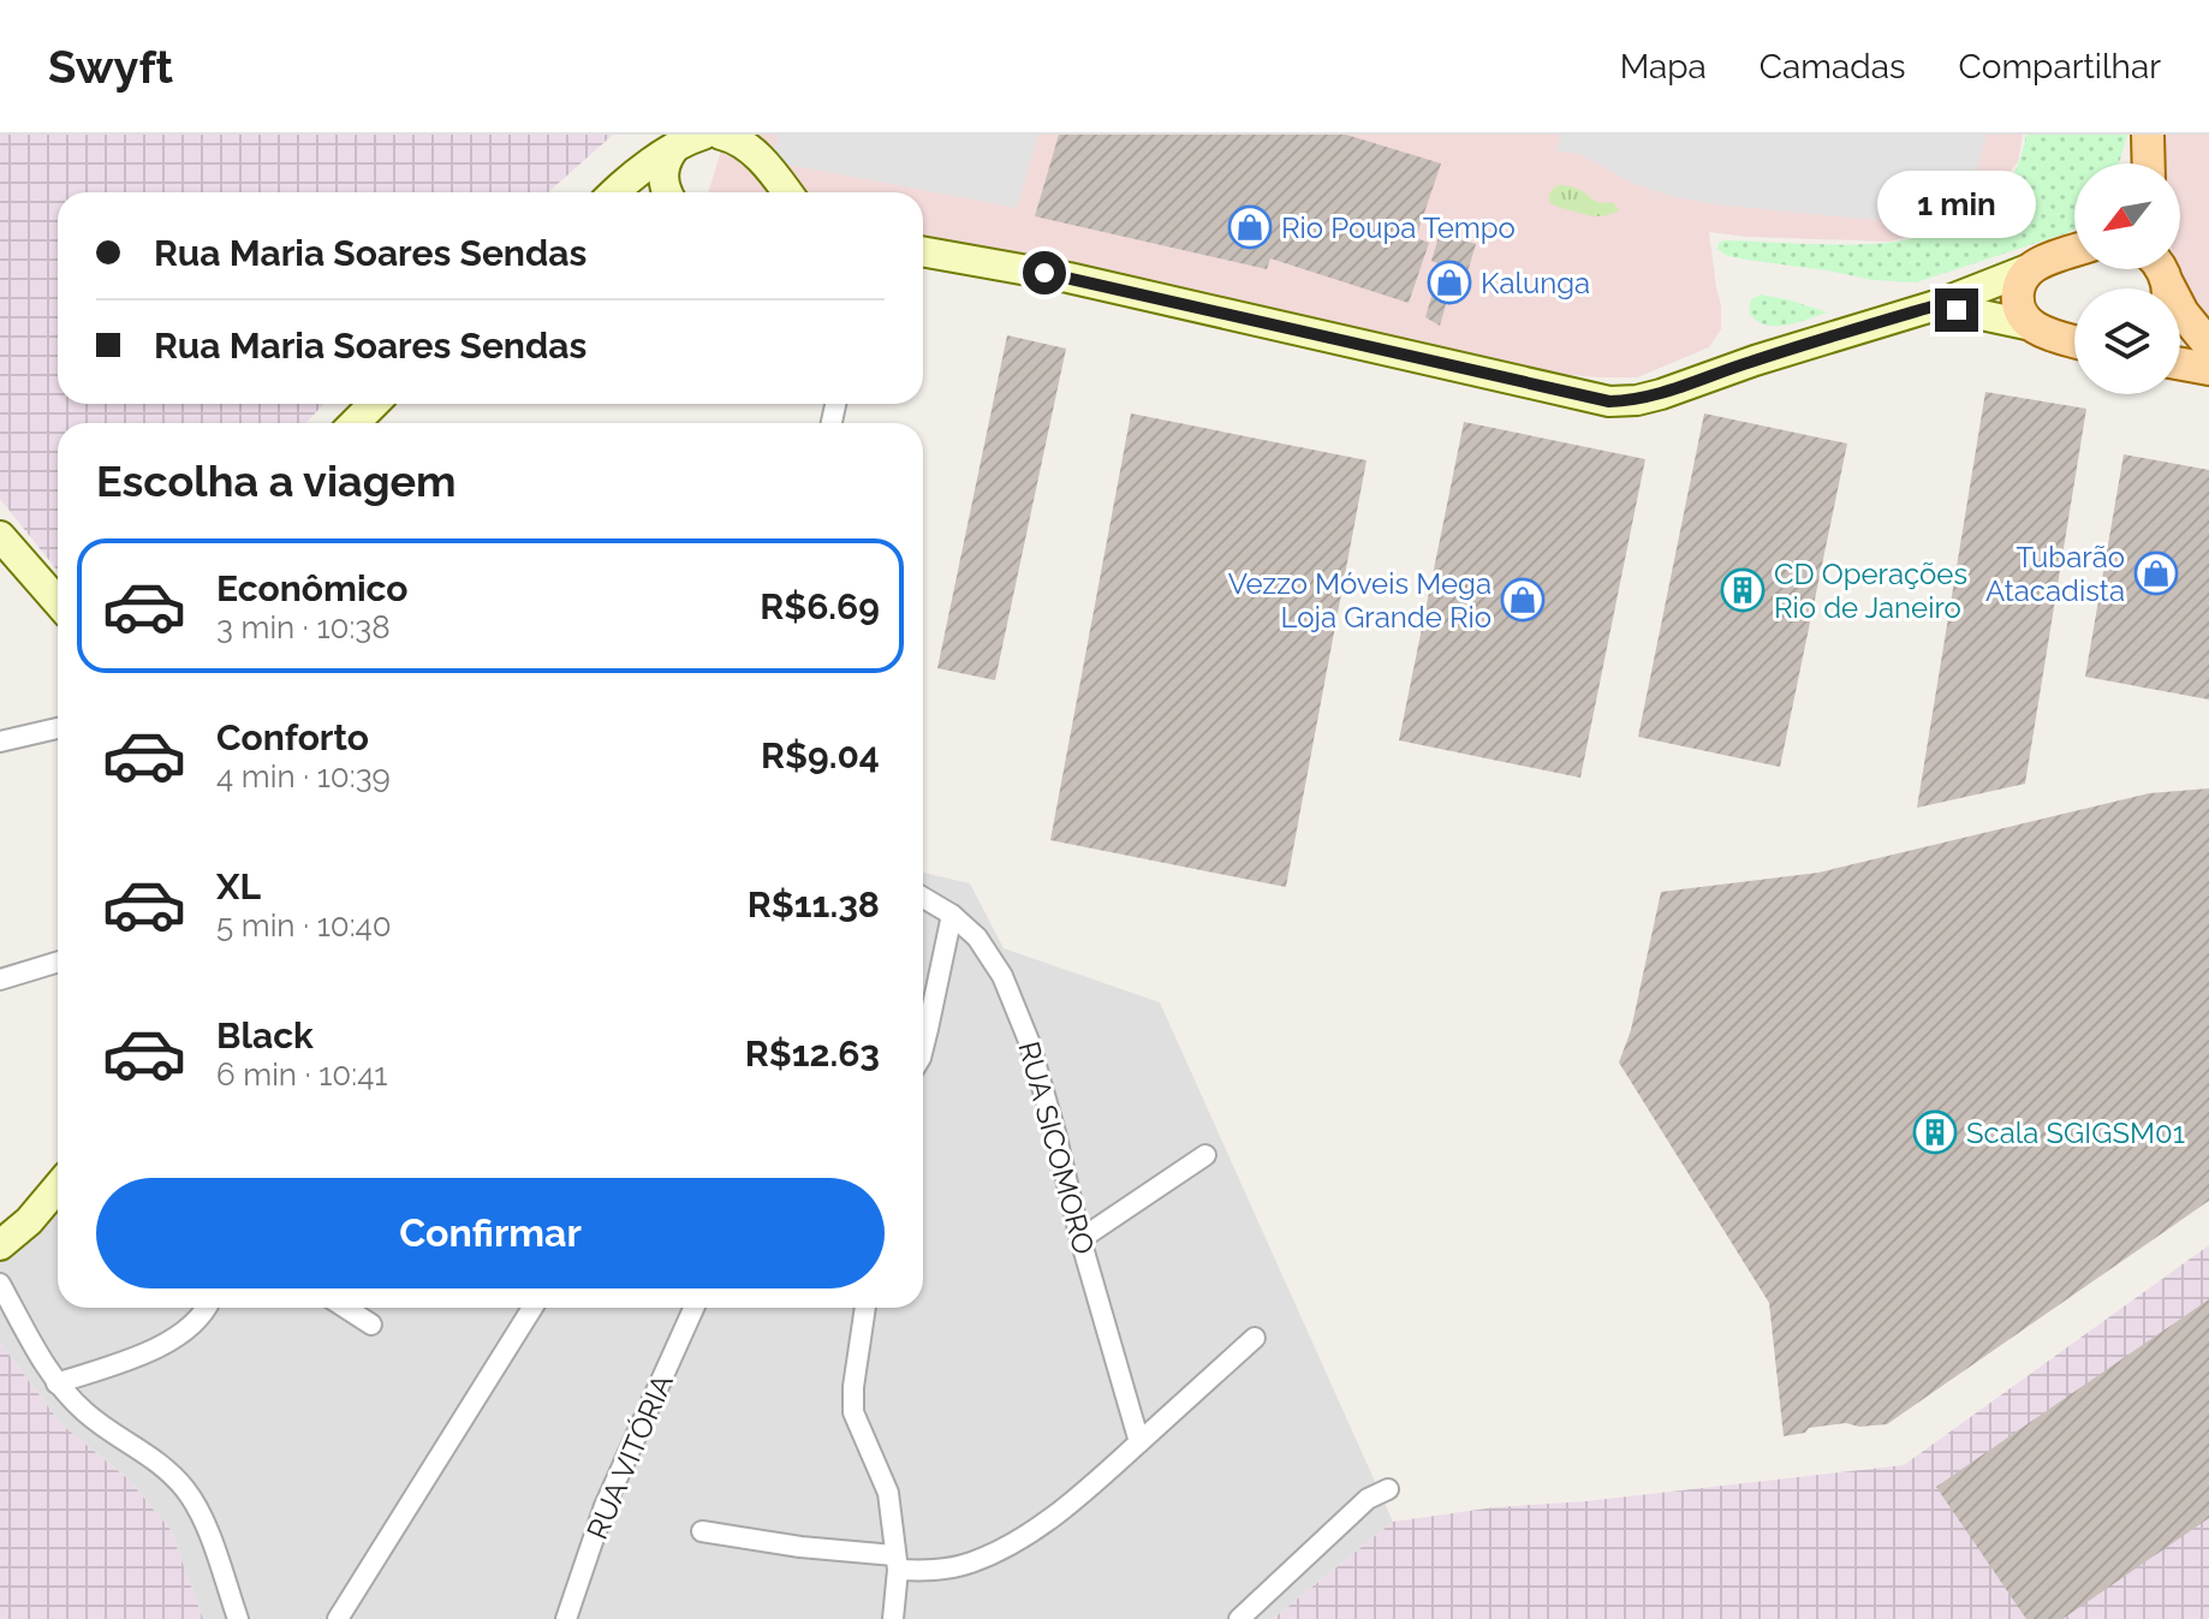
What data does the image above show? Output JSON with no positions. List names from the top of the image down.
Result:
{
  "streets": {
    "street": ["RUA SICOMORO", "RUA VITÓRIA"]
  },
  "places": {
    "shop": [
      "Rio Poupa Tempo",
      "Kalunga",
      "Tubarão Atacadista",
      "Vezzo Móveis Mega Loja Grande Rio"
    ],
    "building": ["CD Operações Rio de Janeiro", "Scala SGIGSM01"]
  },
  "north": "bottom left",
  "page": {
    "header": "Swyft",
    "nav": ["Mapa", "Camadas", "Compartilhar"],
    "bubble": "1 min",
    "banner": ["Rua Maria Soares Sendas", "Rua Maria Soares Sendas"],
    "heading": "Escolha a viagem",
    "list": [
      {
        "name": "Econômico",
        "note": "3 min · 10:38",
        "value": "R$6.69"
      },
      {
        "name": "Conforto",
        "note": "4 min · 10:39",
        "value": "R$9.04"
      },
      {
        "name": "XL",
        "note": "5 min · 10:40",
        "value": "R$11.38"
      },
      {
        "name": "Black",
        "note": "6 min · 10:41",
        "value": "R$12.63"
      }
    ],
    "buttons": "Confirmar"
  }
}
